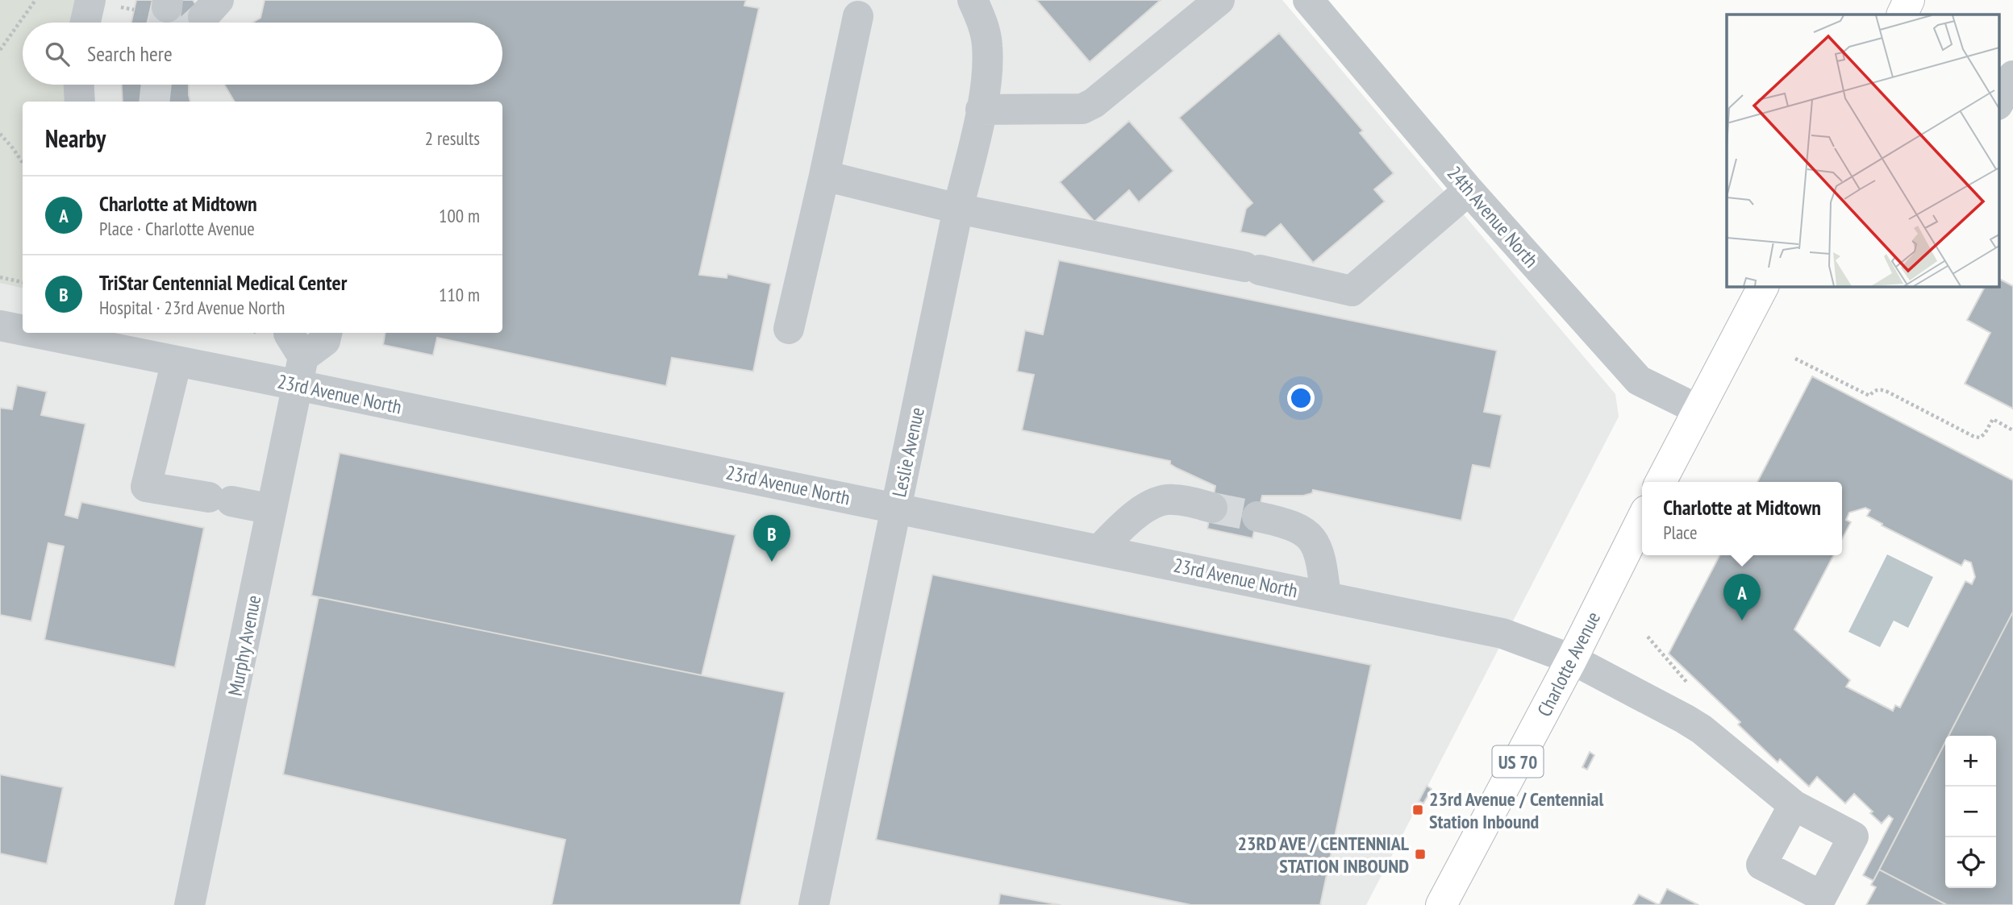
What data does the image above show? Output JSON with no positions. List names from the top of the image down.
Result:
{
  "streets": {
    "main road": ["Charlotte Avenue", "US 70"],
    "street": [
      "24th Avenue North",
      "23rd Avenue North",
      "Leslie Avenue",
      "Murphy Avenue"
    ]
  },
  "crossings": [
    ["23rd Avenue North", "Leslie Avenue"],
    ["23rd Avenue North", "Murphy Avenue"],
    ["23rd Avenue North", "Charlotte Avenue"]
  ],
  "places": {
    "transit": ["23rd Avenue / Centennial Station Inbound", "23RD AVE / CENTENNIAL STATION INBOUND"]
  },
  "page": {
    "search": "Search here",
    "heading": ["Nearby", "2 results"],
    "list": [
      {
        "mark": "A",
        "name": "Charlotte at Midtown",
        "note": "Place · Charlotte Avenue",
        "value": "100 m"
      },
      {
        "mark": "B",
        "name": "TriStar Centennial Medical Center",
        "note": "Hospital · 23rd Avenue North",
        "value": "110 m"
      }
    ],
    "popup": ["Charlotte at Midtown", "Place"],
    "pins": ["B", "A"],
    "map_buttons": ["+", "−"]
  }
}
